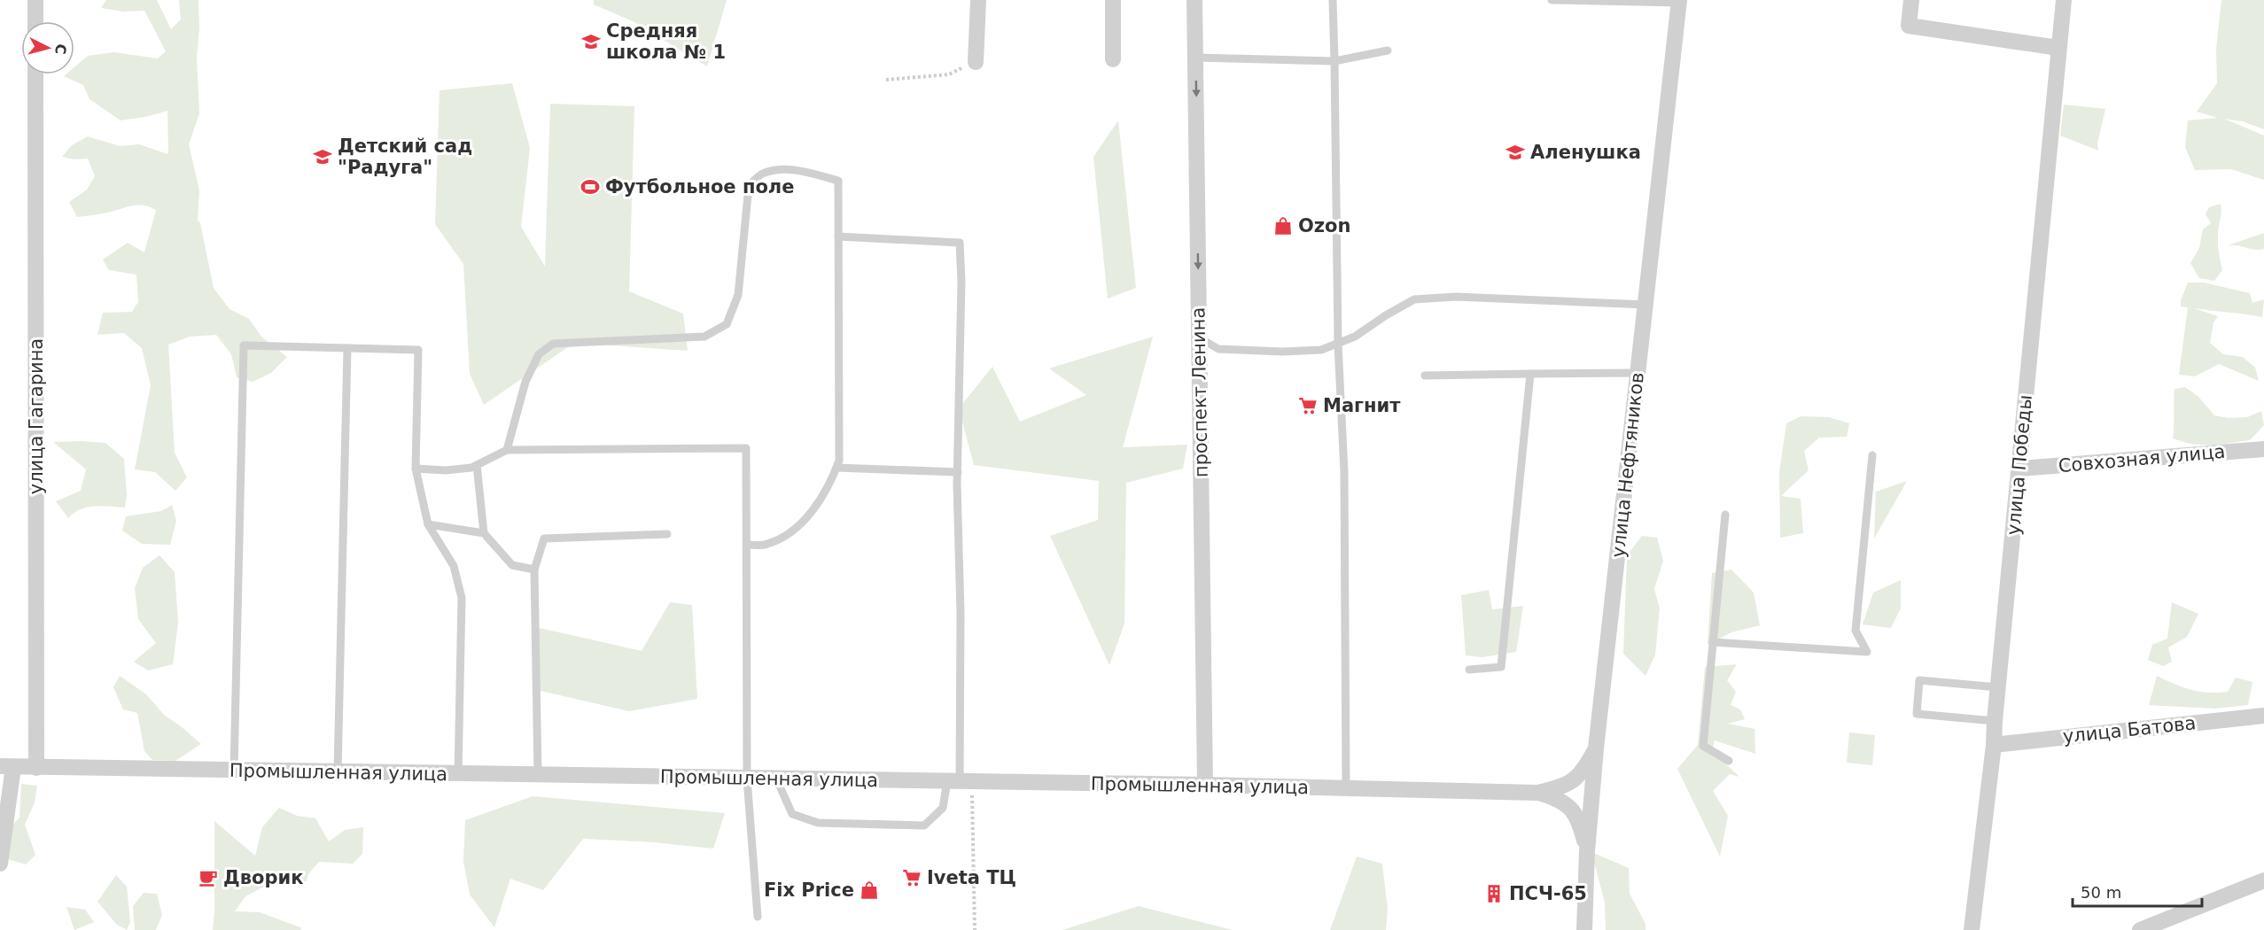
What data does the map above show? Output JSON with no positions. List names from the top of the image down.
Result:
{
  "streets": {
    "street": [
      "проспект Ленина",
      "улица Гагарина",
      "Совхозная улица",
      "улица Нефтяников",
      "улица Победы",
      "улица Батова",
      "Промышленная улица"
    ]
  },
  "crossings": [
    ["проспект Ленина", "Промышленная улица"],
    ["улица Гагарина", "Промышленная улица"],
    ["Совхозная улица", "улица Победы"],
    ["улица Нефтяников", "Промышленная улица"],
    ["улица Победы", "улица Батова"]
  ],
  "one_way": ["проспект Ленина"],
  "places": {
    "school or university": ["Средняя школа № 1", "Аленушка", "Детский сад \"Радуга\""],
    "sports": ["Футбольное поле"],
    "shop": ["Ozon", "Fix Price"],
    "supermarket": ["Магнит", "Iveta ТЦ"],
    "cafe": ["Дворик"],
    "building": ["ПСЧ-65"]
  },
  "scale_bar": "50 m",
  "north": "right"
}
